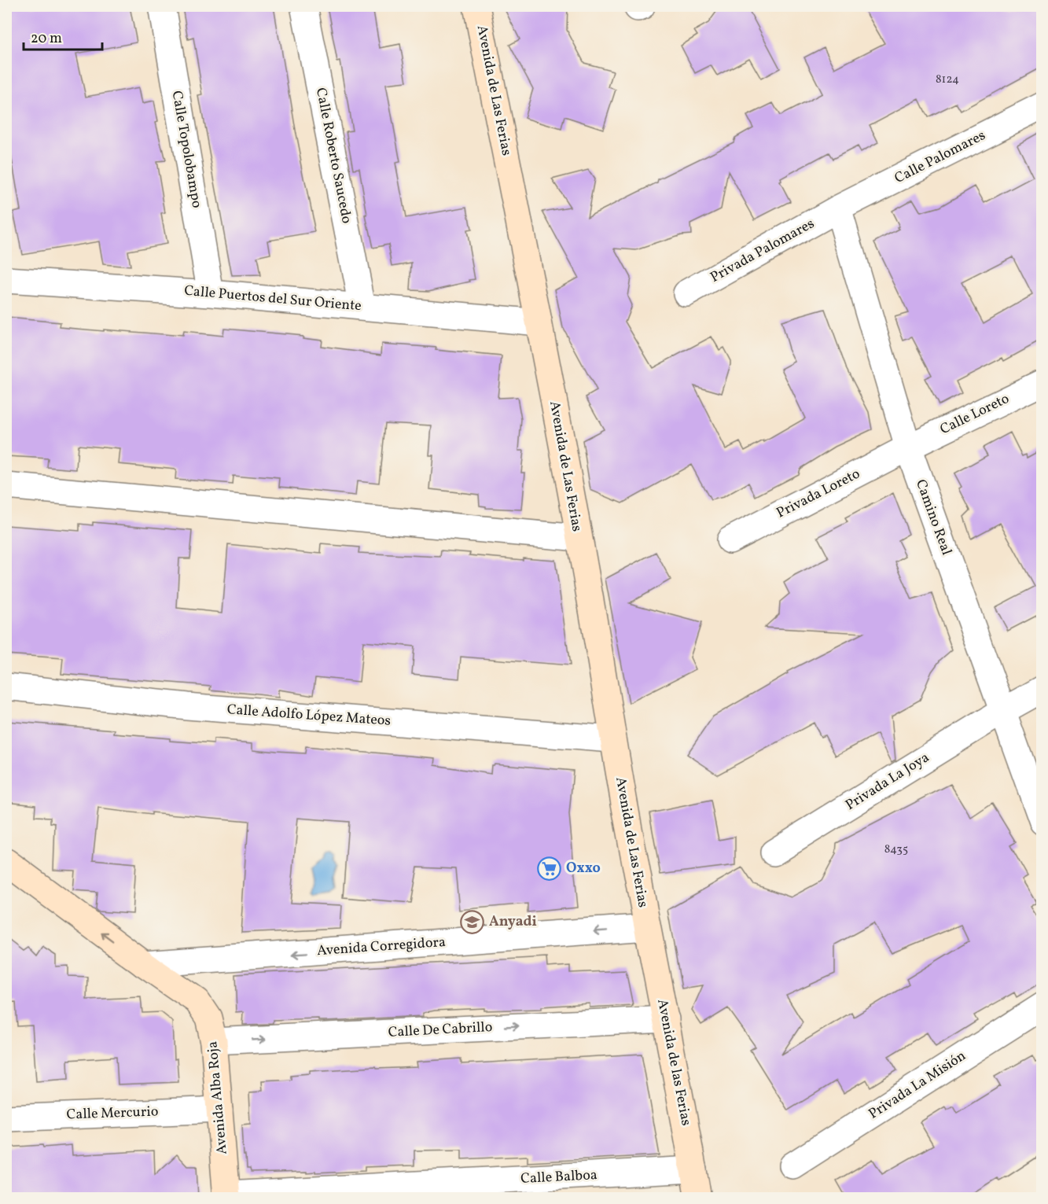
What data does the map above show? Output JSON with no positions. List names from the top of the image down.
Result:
{
  "streets": {
    "main road": ["Avenida de Las Ferias", "Avenida de las Ferias", "Avenida Alba Roja"],
    "street": [
      "Calle Topolobampo",
      "Calle Roberto Saucedo",
      "Calle Palomares",
      "Privada Palomares",
      "Calle Puertos del Sur Oriente",
      "Calle Loreto",
      "Privada Loreto",
      "Camino Real",
      "Calle Adolfo López Mateos",
      "Privada La Joya",
      "Avenida Corregidora",
      "Calle De Cabrillo",
      "Privada La Misión",
      "Calle Mercurio",
      "Calle Balboa"
    ]
  },
  "crossings": [
    ["Avenida de Las Ferias", "Calle Puertos del Sur Oriente"],
    ["Avenida de Las Ferias", "Calle Adolfo López Mateos"],
    ["Avenida de Las Ferias", "Avenida Corregidora"],
    ["Avenida de Las Ferias", "Avenida de las Ferias"],
    ["Calle Topolobampo", "Calle Puertos del Sur Oriente"],
    ["Calle Roberto Saucedo", "Calle Puertos del Sur Oriente"],
    ["Calle Palomares", "Privada Palomares"],
    ["Calle Palomares", "Camino Real"],
    ["Privada Palomares", "Camino Real"],
    ["Calle Loreto", "Privada Loreto"],
    ["Calle Loreto", "Camino Real"],
    ["Privada Loreto", "Camino Real"],
    ["Camino Real", "Privada La Joya"],
    ["Avenida Corregidora", "Avenida de las Ferias"],
    ["Avenida Corregidora", "Avenida Alba Roja"],
    ["Calle De Cabrillo", "Avenida de las Ferias"],
    ["Calle De Cabrillo", "Avenida Alba Roja"],
    ["Avenida de las Ferias", "Calle Balboa"],
    ["Avenida Alba Roja", "Calle Mercurio"],
    ["Avenida Alba Roja", "Calle Balboa"]
  ],
  "one_way": ["Avenida Corregidora", "Calle De Cabrillo"],
  "places": {
    "supermarket": ["Oxxo"],
    "school or university": ["Anyadi"]
  },
  "house_numbers": ["8124", "8435"],
  "scale_bar": "20 m"
}
